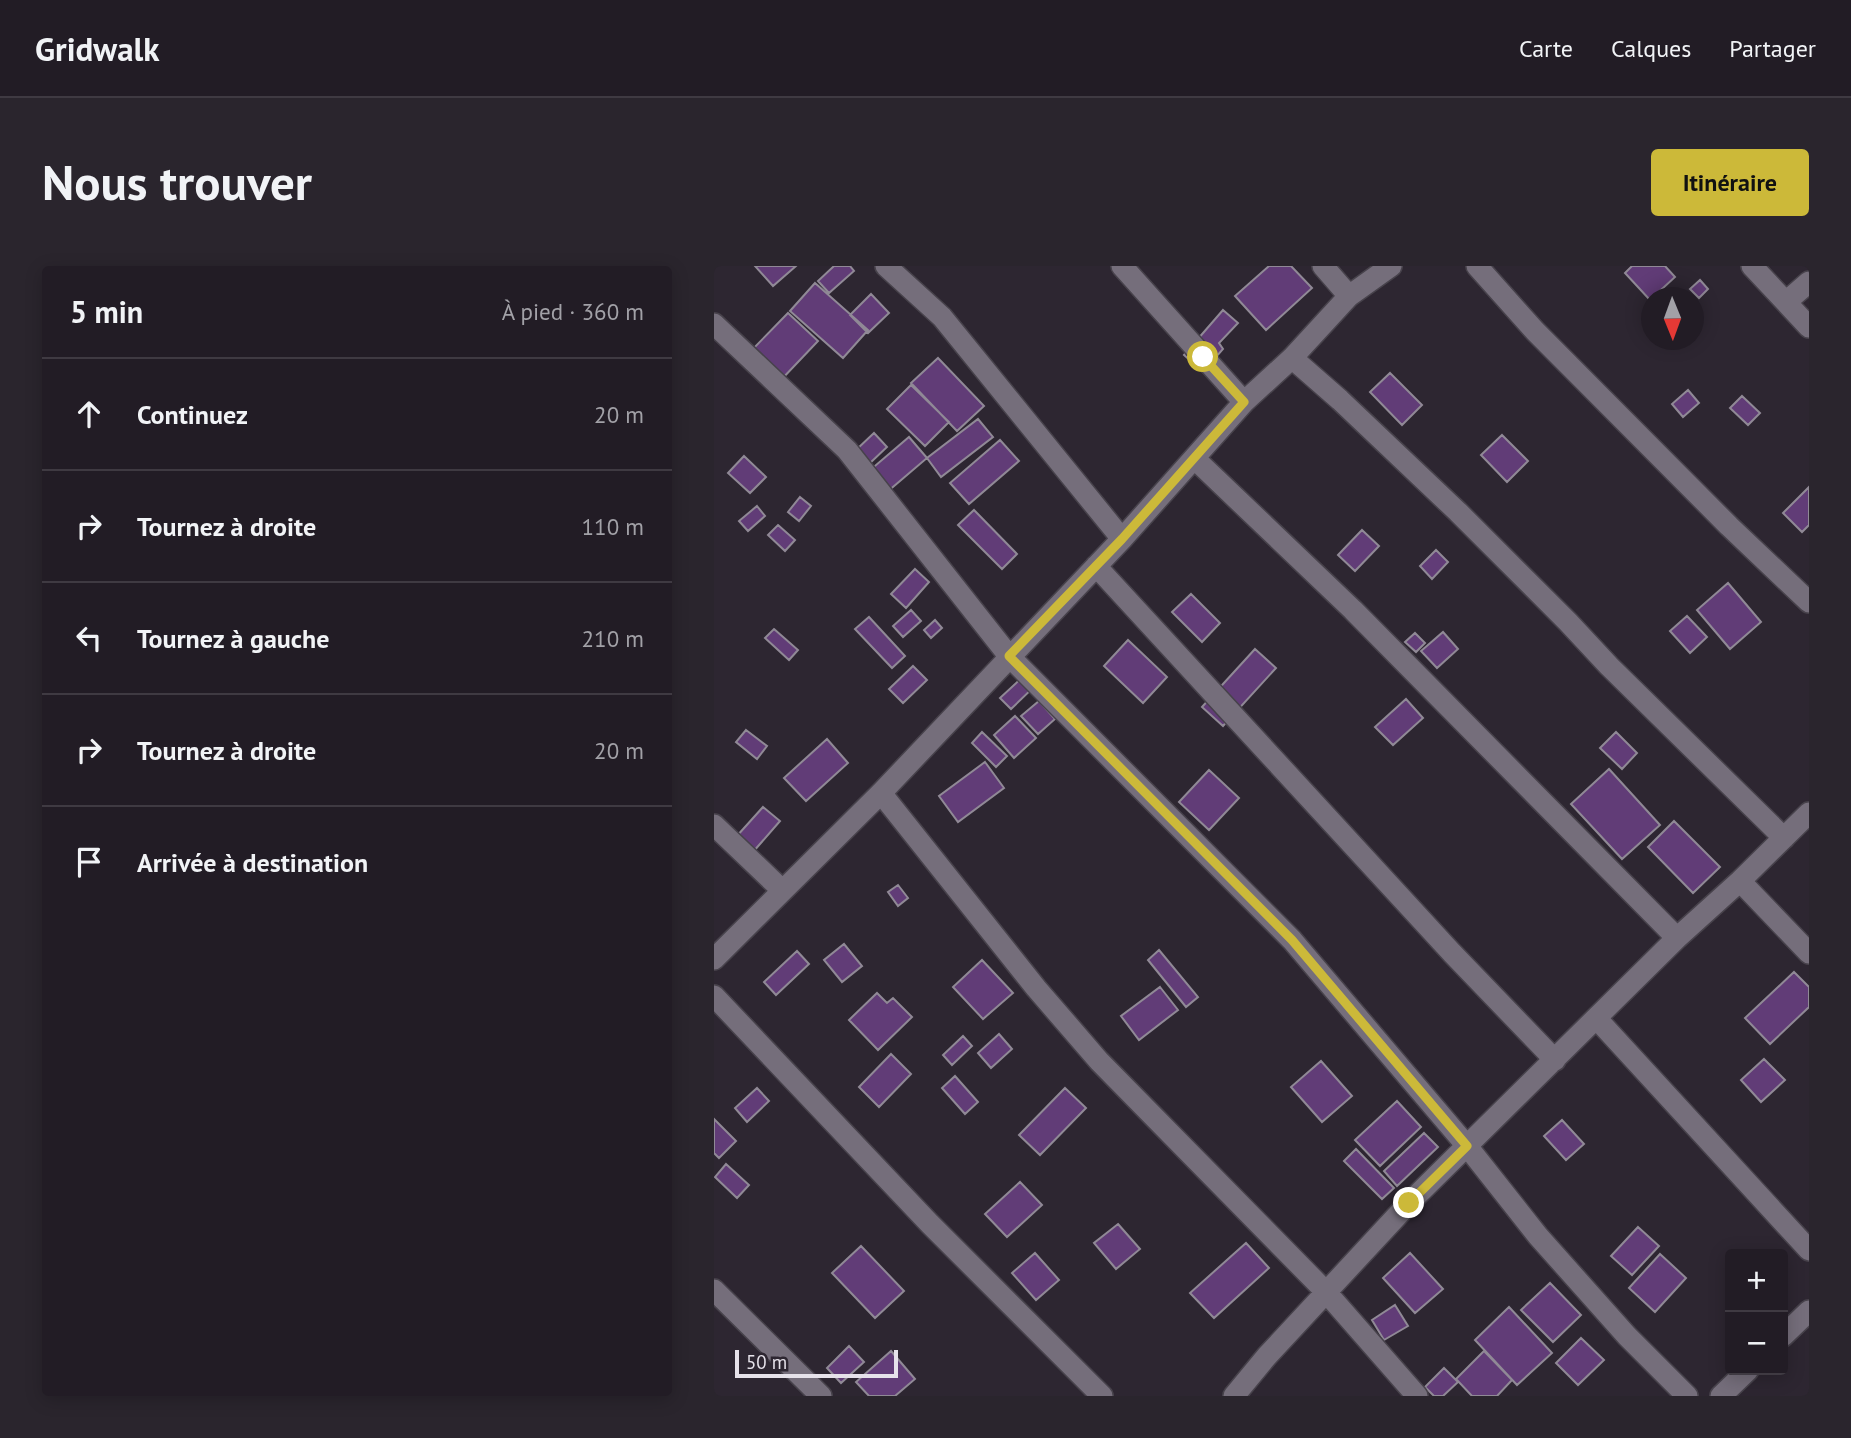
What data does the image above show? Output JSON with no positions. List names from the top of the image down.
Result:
{
  "scale_bar": "50 m",
  "north": "bottom",
  "page": {
    "header": "Gridwalk",
    "nav": ["Carte", "Calques", "Partager"],
    "buttons": "Itinéraire",
    "title": "Nous trouver",
    "heading": ["5 min", "À pied · 360 m"],
    "list": [
      ["Continuez", "20 m"],
      ["Tournez à droite", "110 m"],
      ["Tournez à gauche", "210 m"],
      ["Tournez à droite", "20 m"],
      "Arrivée à destination"
    ],
    "map_buttons": ["+", "−"],
    "scale": "50 m"
  }
}
